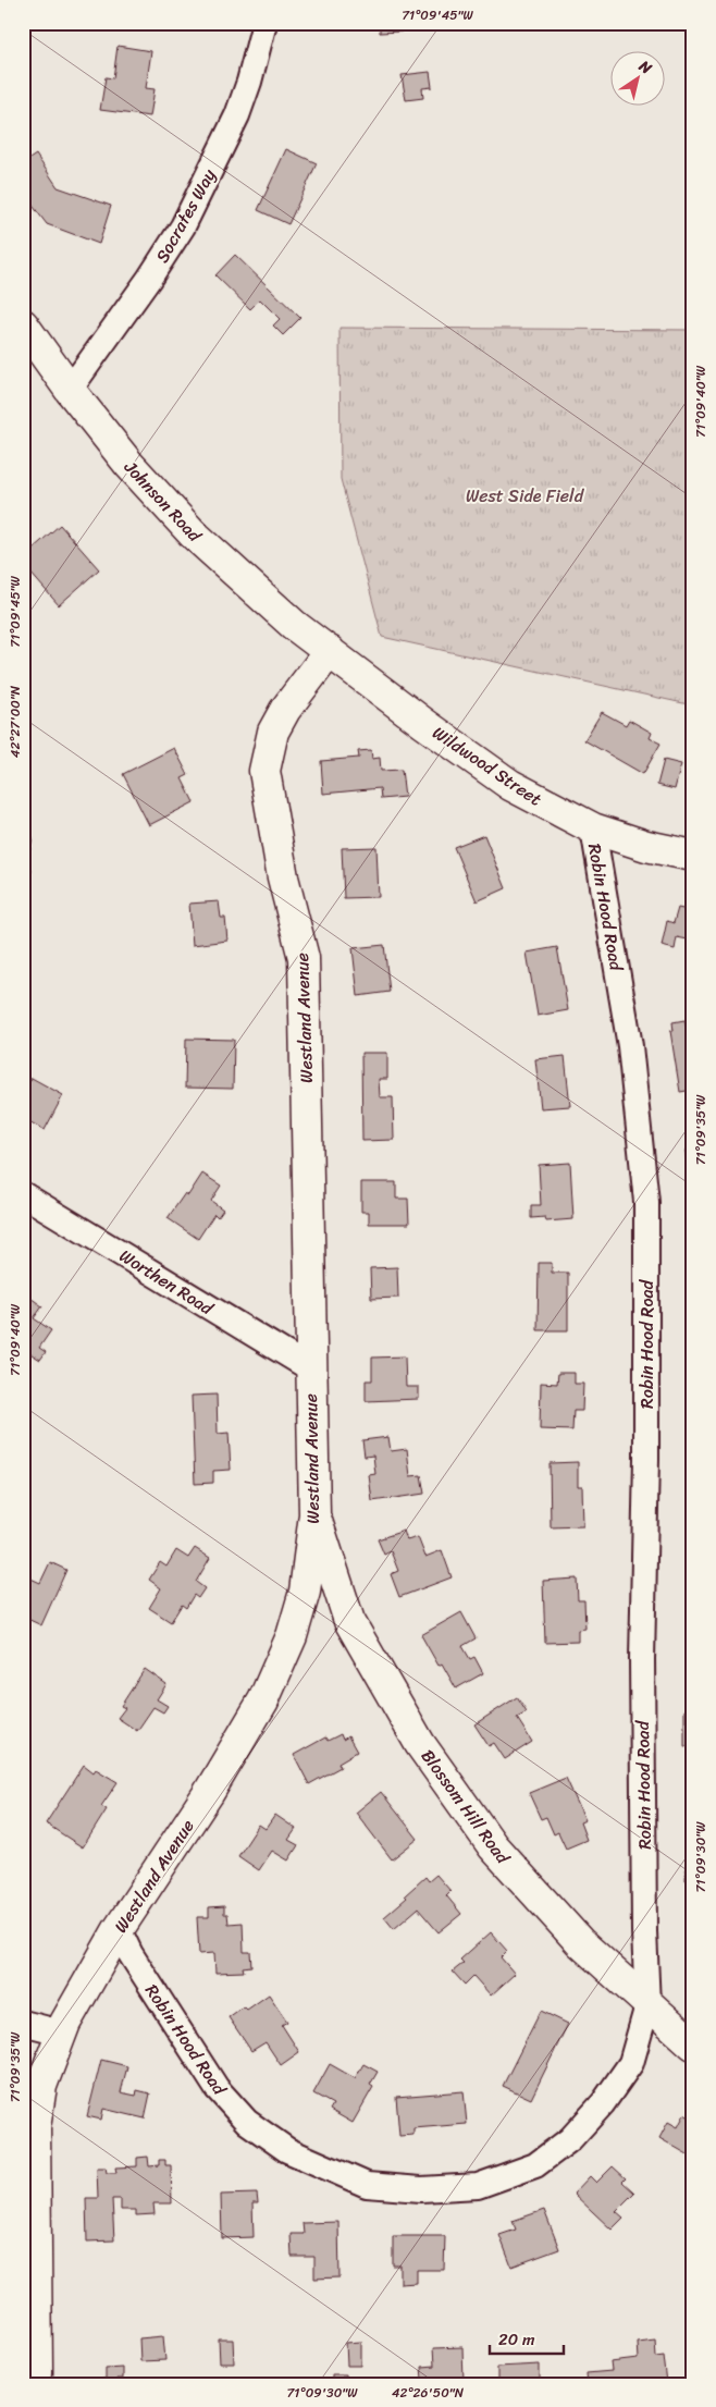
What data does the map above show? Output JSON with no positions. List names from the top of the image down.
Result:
{
  "streets": {
    "street": [
      "Socrates Way",
      "Johnson Road",
      "Wildwood Street",
      "Robin Hood Road",
      "Westland Avenue",
      "Worthen Road",
      "Blossom Hill Road"
    ]
  },
  "crossings": [
    ["Socrates Way", "Johnson Road"],
    ["Johnson Road", "Wildwood Street"],
    ["Johnson Road", "Westland Avenue"],
    ["Wildwood Street", "Robin Hood Road"],
    ["Wildwood Street", "Westland Avenue"],
    ["Robin Hood Road", "Westland Avenue"],
    ["Robin Hood Road", "Blossom Hill Road"],
    ["Westland Avenue", "Worthen Road"],
    ["Westland Avenue", "Blossom Hill Road"]
  ],
  "parks": ["West Side Field"],
  "scale_bar": "20 m",
  "north": "top right",
  "coordinates": [
    "71°09'45\"W",
    "71°09'40\"W",
    "42°27'00\"N",
    "71°09'35\"W",
    "71°09'30\"W",
    "42°26'50\"N"
  ]
}
